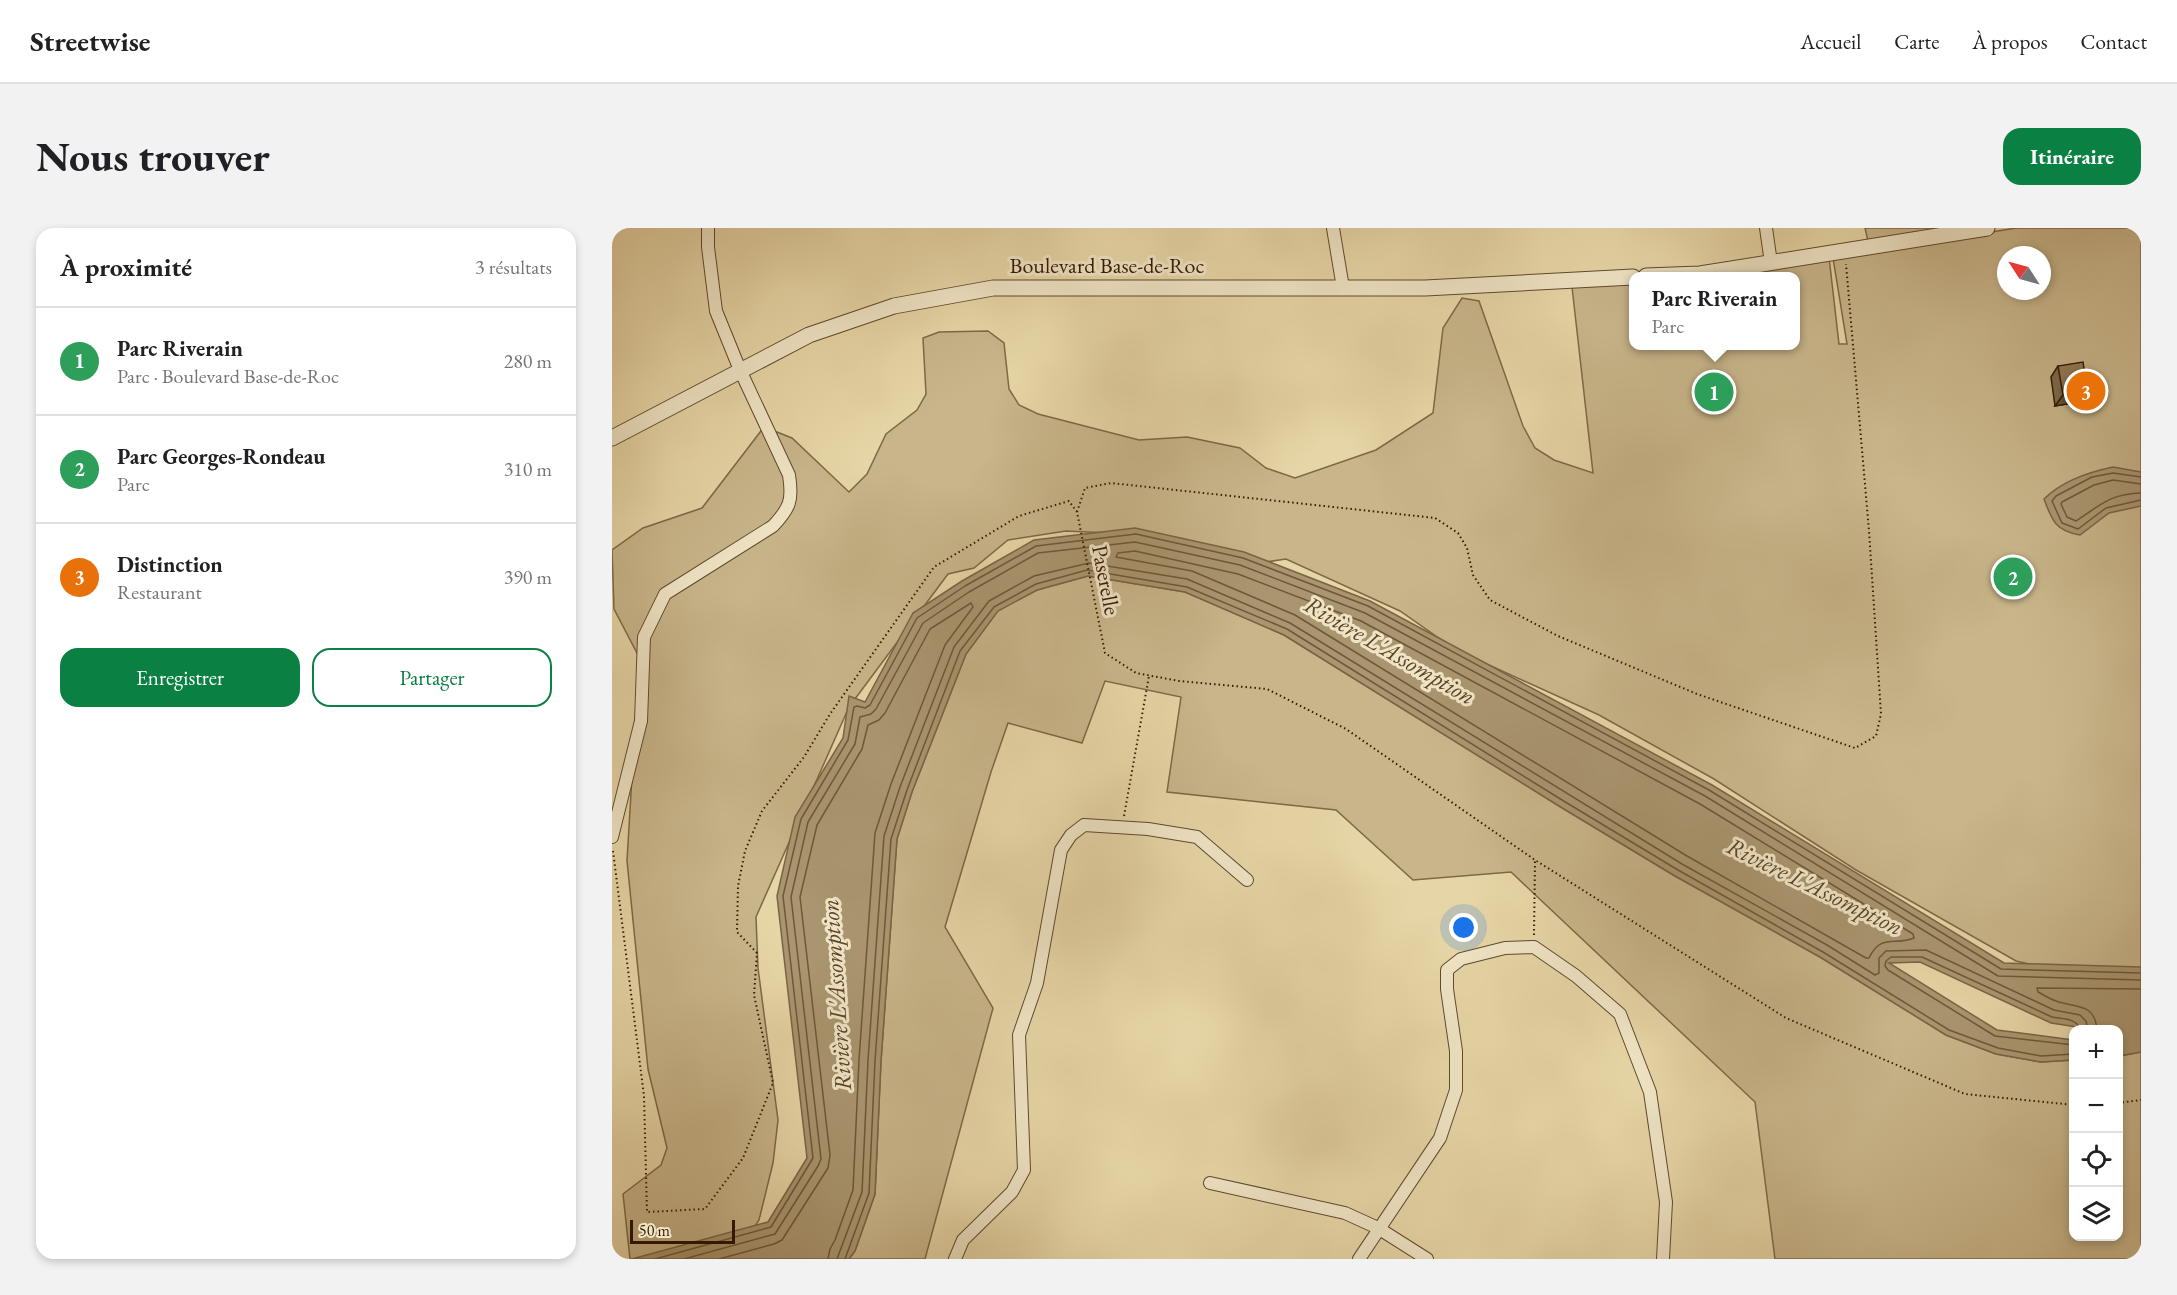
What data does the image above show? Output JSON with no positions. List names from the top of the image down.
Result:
{
  "streets": {
    "street": ["Boulevard Base-de-Roc"],
    "path": ["Paserelle"]
  },
  "water": ["Rivière L'Assomption"],
  "scale_bar": "50 m",
  "north": "top left",
  "page": {
    "header": "Streetwise",
    "nav": [
      "Accueil",
      "Carte",
      "À propos",
      "Contact"
    ],
    "buttons": [
      "Itinéraire",
      ["Enregistrer", "Partager"]
    ],
    "title": "Nous trouver",
    "heading": ["À proximité", "3 résultats"],
    "popup": ["Parc Riverain", "Parc"],
    "list": [
      {
        "mark": "1",
        "name": "Parc Riverain",
        "note": "Parc · Boulevard Base-de-Roc",
        "value": "280 m"
      },
      {
        "mark": "2",
        "name": "Parc Georges-Rondeau",
        "note": "Parc",
        "value": "310 m"
      },
      {
        "mark": "3",
        "name": "Distinction",
        "note": "Restaurant",
        "value": "390 m"
      }
    ],
    "pins": ["3", "1", "2"],
    "map_buttons": ["+", "−"],
    "scale": "50 m"
  }
}
